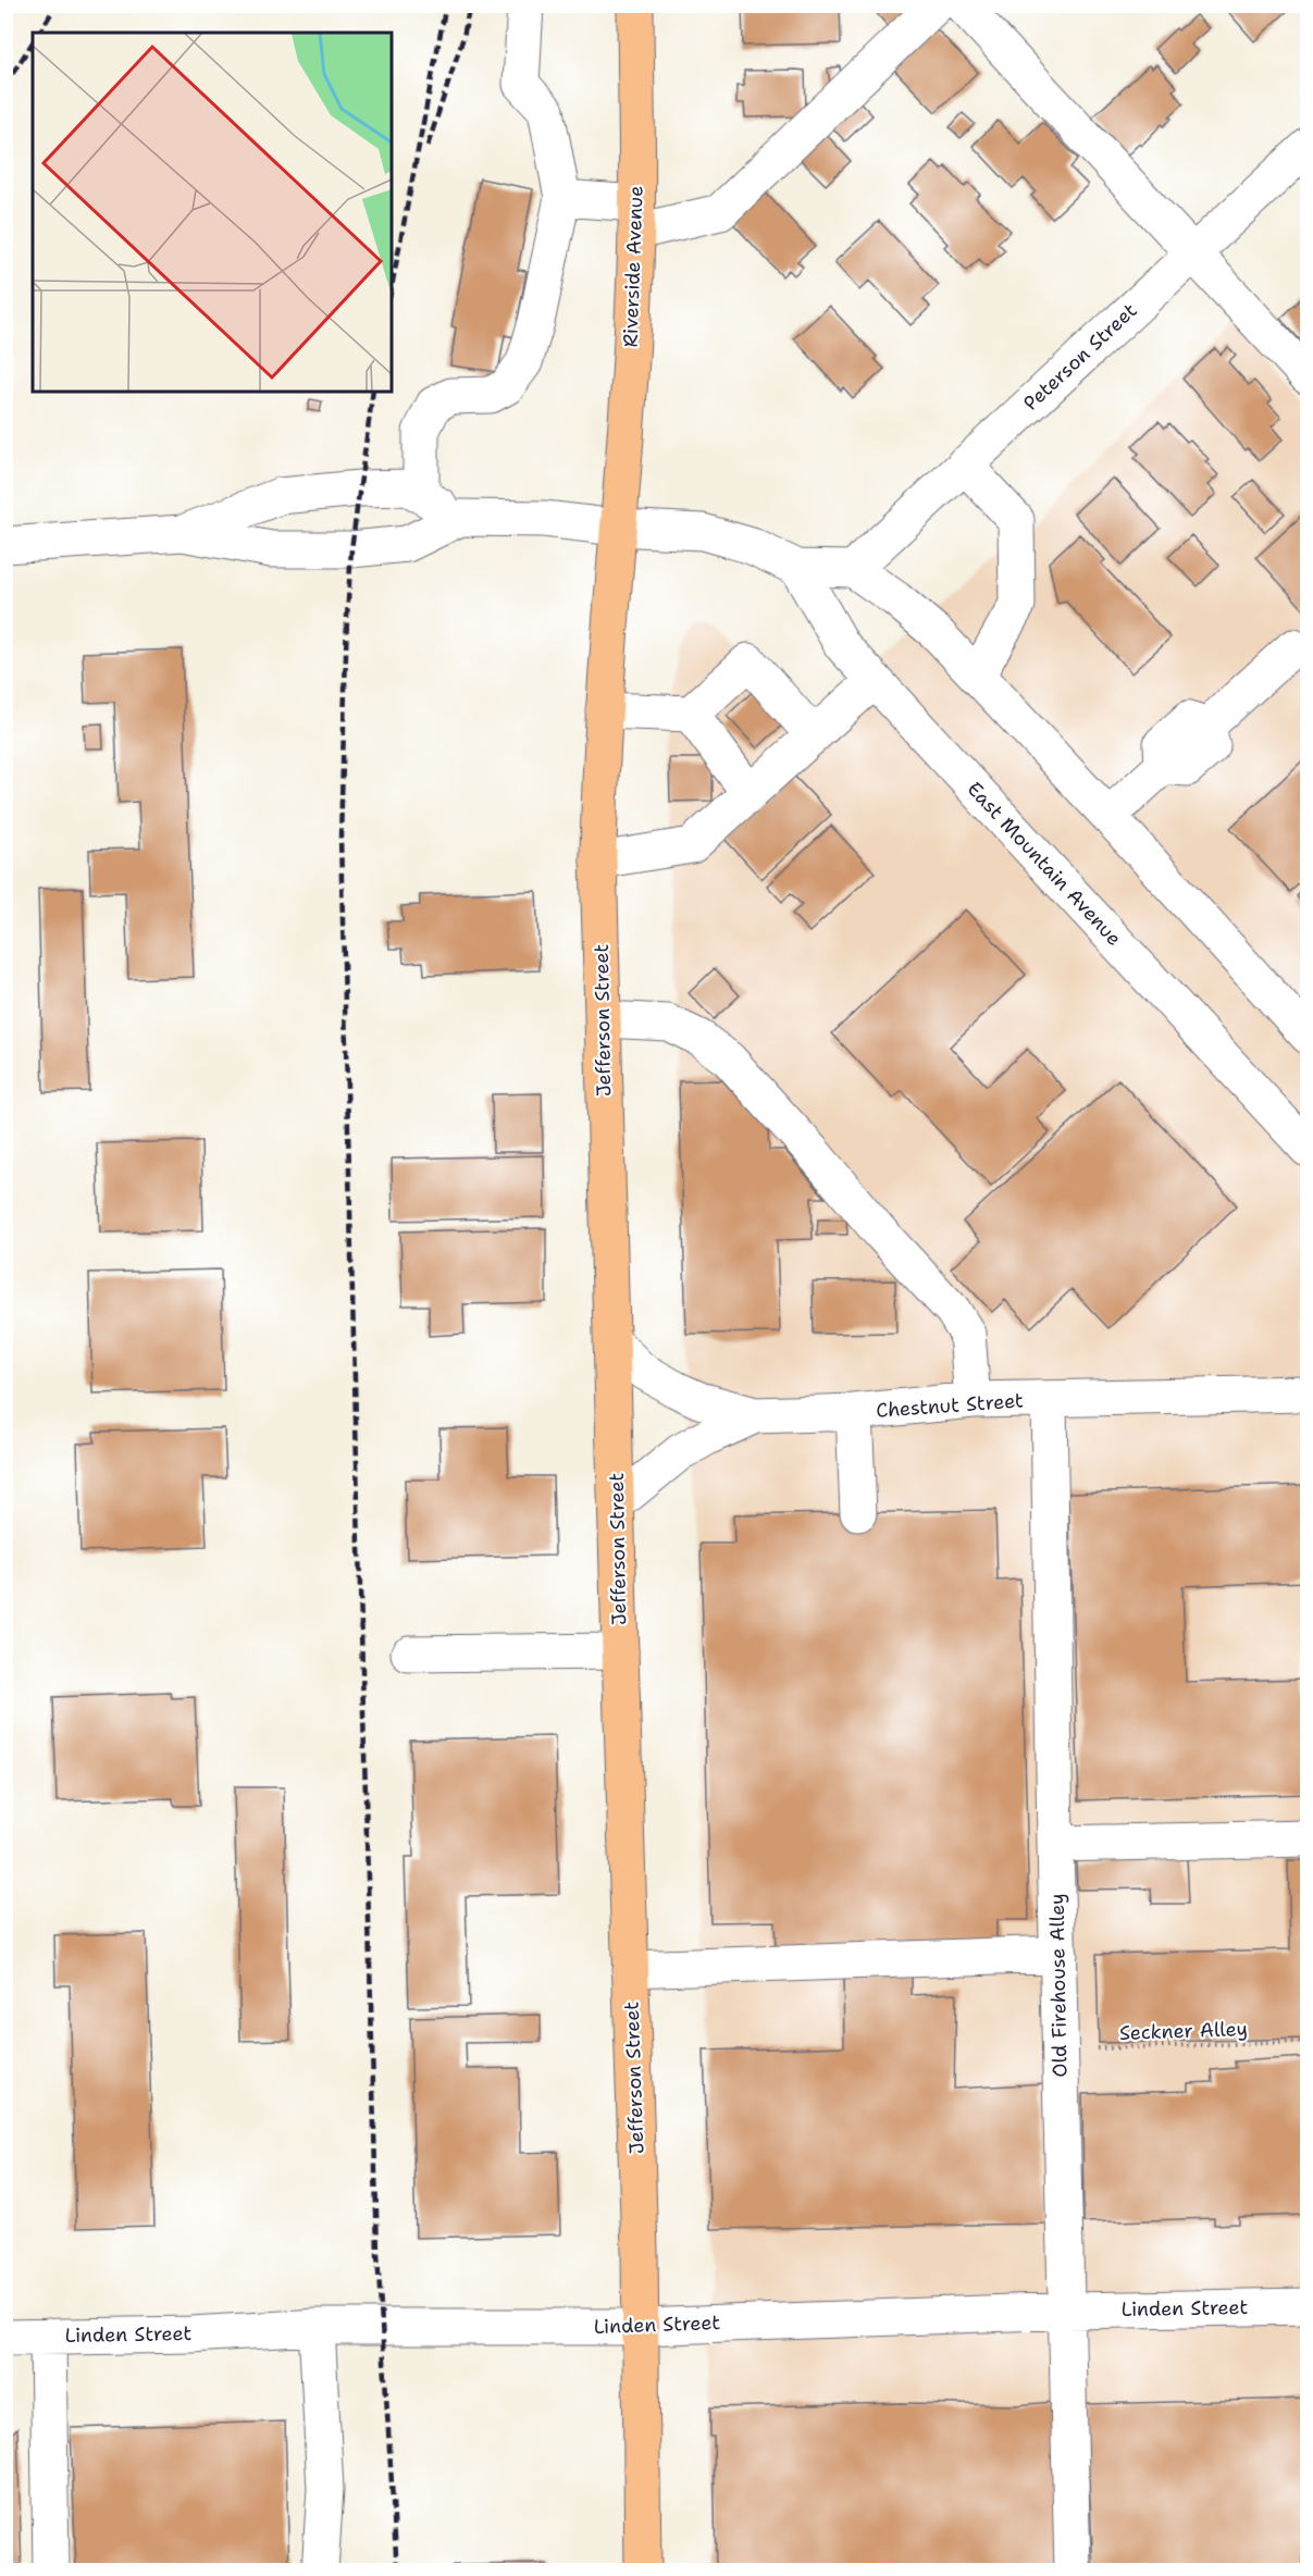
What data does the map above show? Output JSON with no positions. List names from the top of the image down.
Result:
{
  "streets": {
    "highway": ["Riverside Avenue", "Jefferson Street"],
    "street": [
      "Peterson Street",
      "East Mountain Avenue",
      "Chestnut Street",
      "Old Firehouse Alley",
      "Linden Street"
    ],
    "path": ["Seckner Alley"]
  },
  "crossings": [
    ["Riverside Avenue", "Jefferson Street"],
    ["Jefferson Street", "Chestnut Street"],
    ["Jefferson Street", "Linden Street"],
    ["Chestnut Street", "Old Firehouse Alley"],
    ["Old Firehouse Alley", "Seckner Alley"],
    ["Old Firehouse Alley", "Linden Street"]
  ]
}
